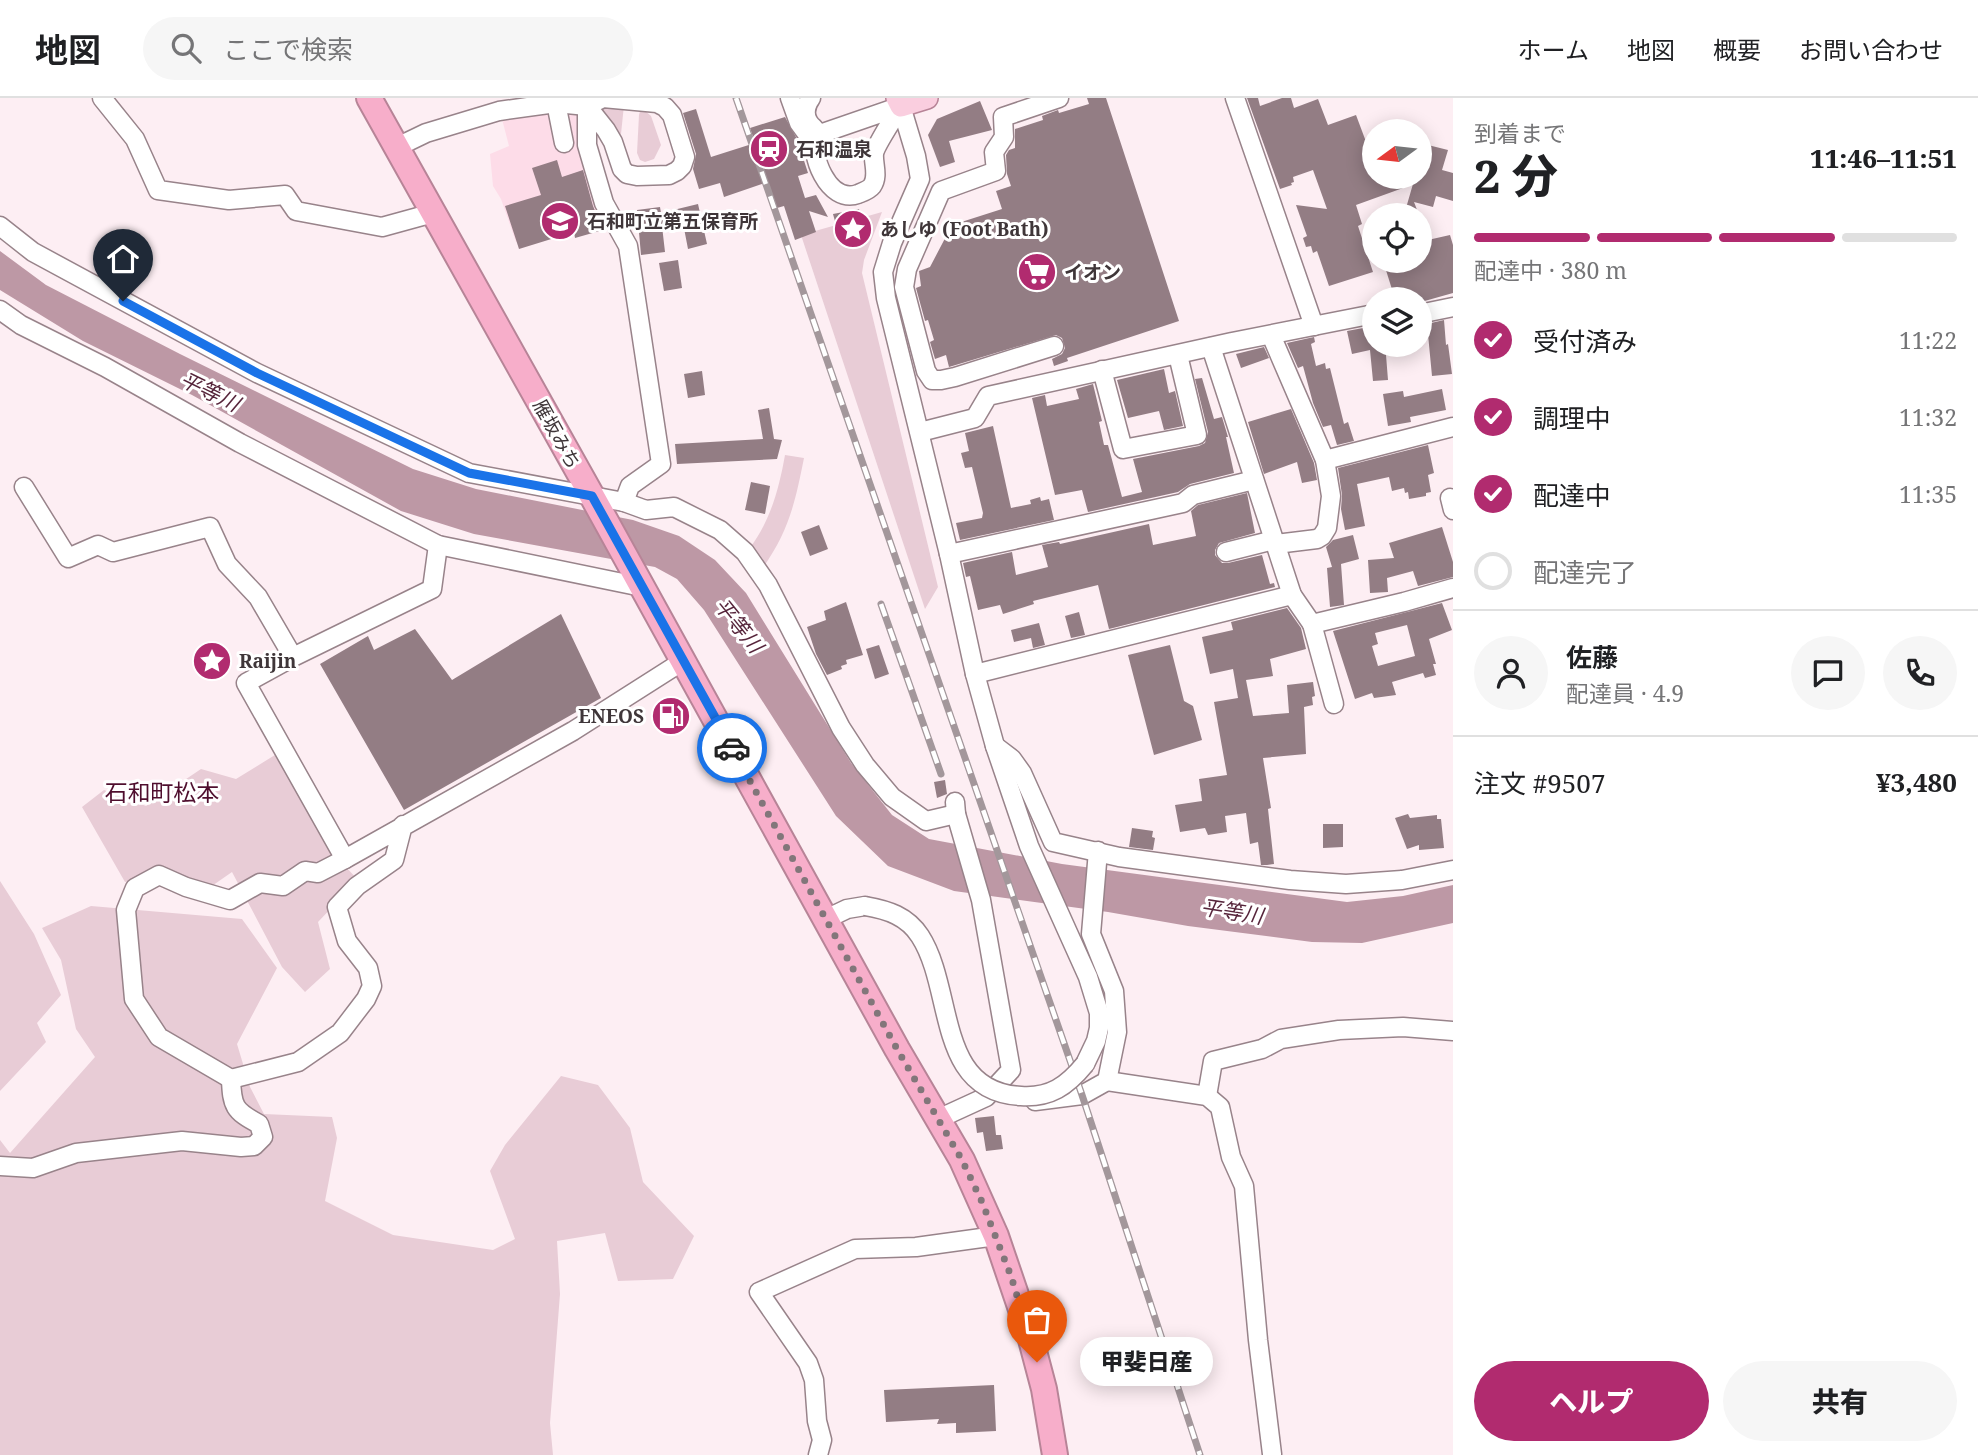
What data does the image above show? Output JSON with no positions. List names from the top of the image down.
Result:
{
  "streets": {
    "highway": ["雁坂みち"]
  },
  "districts": ["石和町松本"],
  "water": ["平等川"],
  "places": {
    "station": ["石和温泉"],
    "school or university": ["石和町立第五保育所"],
    "place": ["あしゆ (Foot Bath)", "Raijin"],
    "supermarket": ["イオン"],
    "fuel station": ["ENEOS"],
    "other": ["甲斐日産"]
  },
  "north": "left",
  "page": {
    "header": "地図",
    "search": "ここで検索",
    "nav": [
      "ホーム",
      "地図",
      "概要",
      "お問い合わせ"
    ],
    "heading": ["2 分", "到着まで", "11:46–11:51"],
    "panel": [
      "佐藤",
      "配達員 · 4.9",
      "注文 #9507",
      "¥3,480"
    ],
    "bar": "配達中 · 380 m",
    "list": [
      ["受付済み", "11:22"],
      ["調理中", "11:32"],
      ["配達中", "11:35"],
      "配達完了"
    ],
    "bubble": "甲斐日産",
    "buttons": ["ヘルプ", "共有"]
  }
}
